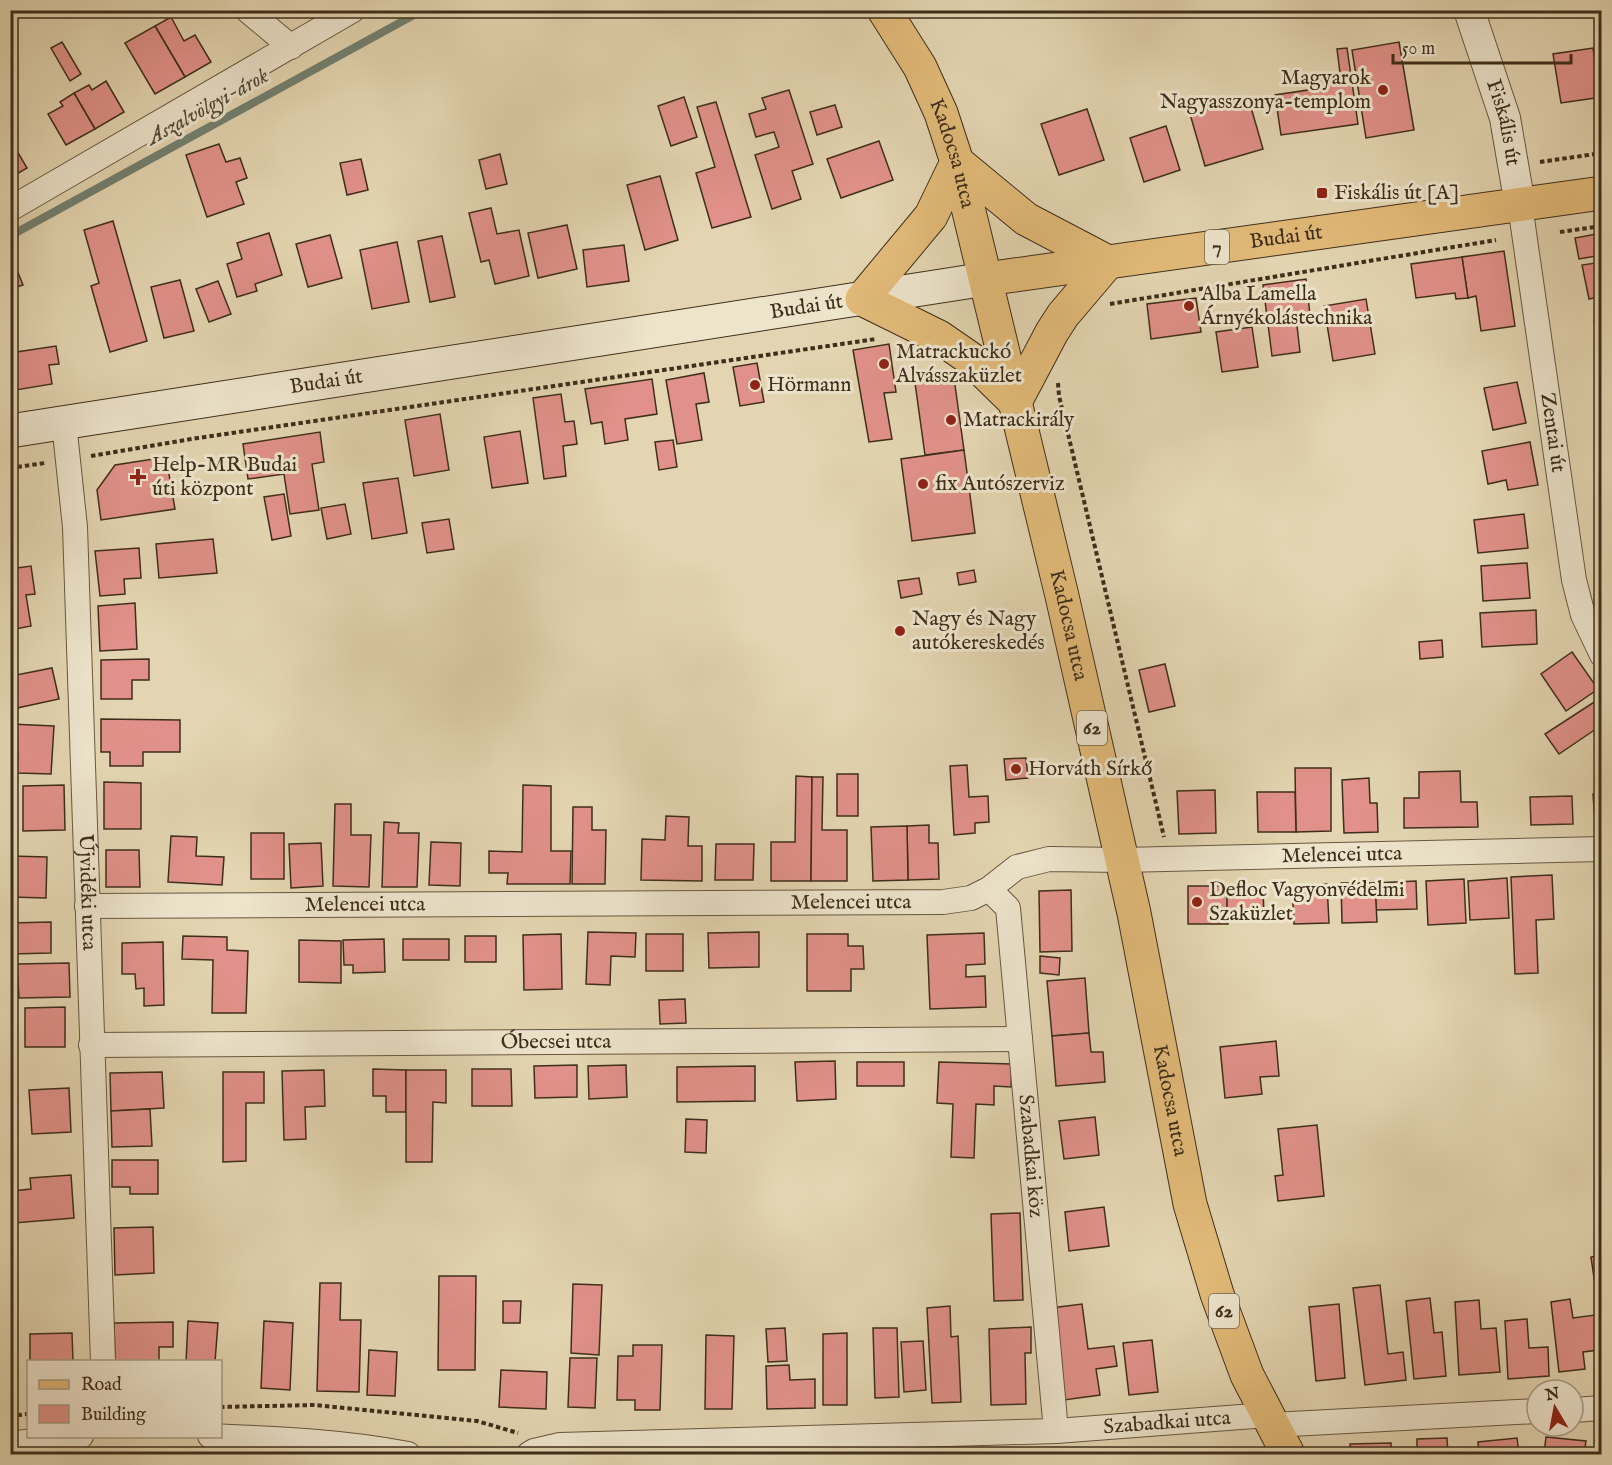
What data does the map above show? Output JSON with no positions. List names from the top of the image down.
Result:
{
  "streets": {
    "main road": [
      "Kadocsa utca",
      "Budai út",
      "7",
      "62"
    ],
    "street": [
      "Fiskális út",
      "Zentai út",
      "Melencei utca",
      "Újvidéki utca",
      "Óbecsei utca",
      "Szabadkai köz",
      "Szabadkai utca"
    ]
  },
  "crossings": [
    ["Fiskális út", "Budai út"],
    ["Fiskális út", "Zentai út"],
    ["Kadocsa utca", "Budai út"],
    ["Kadocsa utca", "Melencei utca"],
    ["Kadocsa utca", "Szabadkai utca"],
    ["Budai út", "Zentai út"],
    ["Budai út", "Újvidéki utca"],
    ["Melencei utca", "Újvidéki utca"],
    ["Melencei utca", "Szabadkai köz"],
    ["Újvidéki utca", "Óbecsei utca"],
    ["Óbecsei utca", "Szabadkai köz"],
    ["Szabadkai köz", "Szabadkai utca"]
  ],
  "water": ["Aszalvölgyi-árok"],
  "places": {
    "other": [
      "Magyarok Nagyasszonya-templom",
      "Alba Lamella Árnyékolástechnika",
      "Matrackuckó Alvásszaküzlet",
      "Hörmann",
      "Matrackirály",
      "fix Autószerviz",
      "Nagy és Nagy autókereskedés",
      "Horváth Sírkő",
      "Defloc Vagyonvédelmi Szaküzlet"
    ],
    "transit": ["Fiskális út [A]"],
    "health": ["Help-MR Budai úti központ"]
  },
  "legend": ["Road", "Building"],
  "scale_bar": "50 m",
  "north": "top"
}
